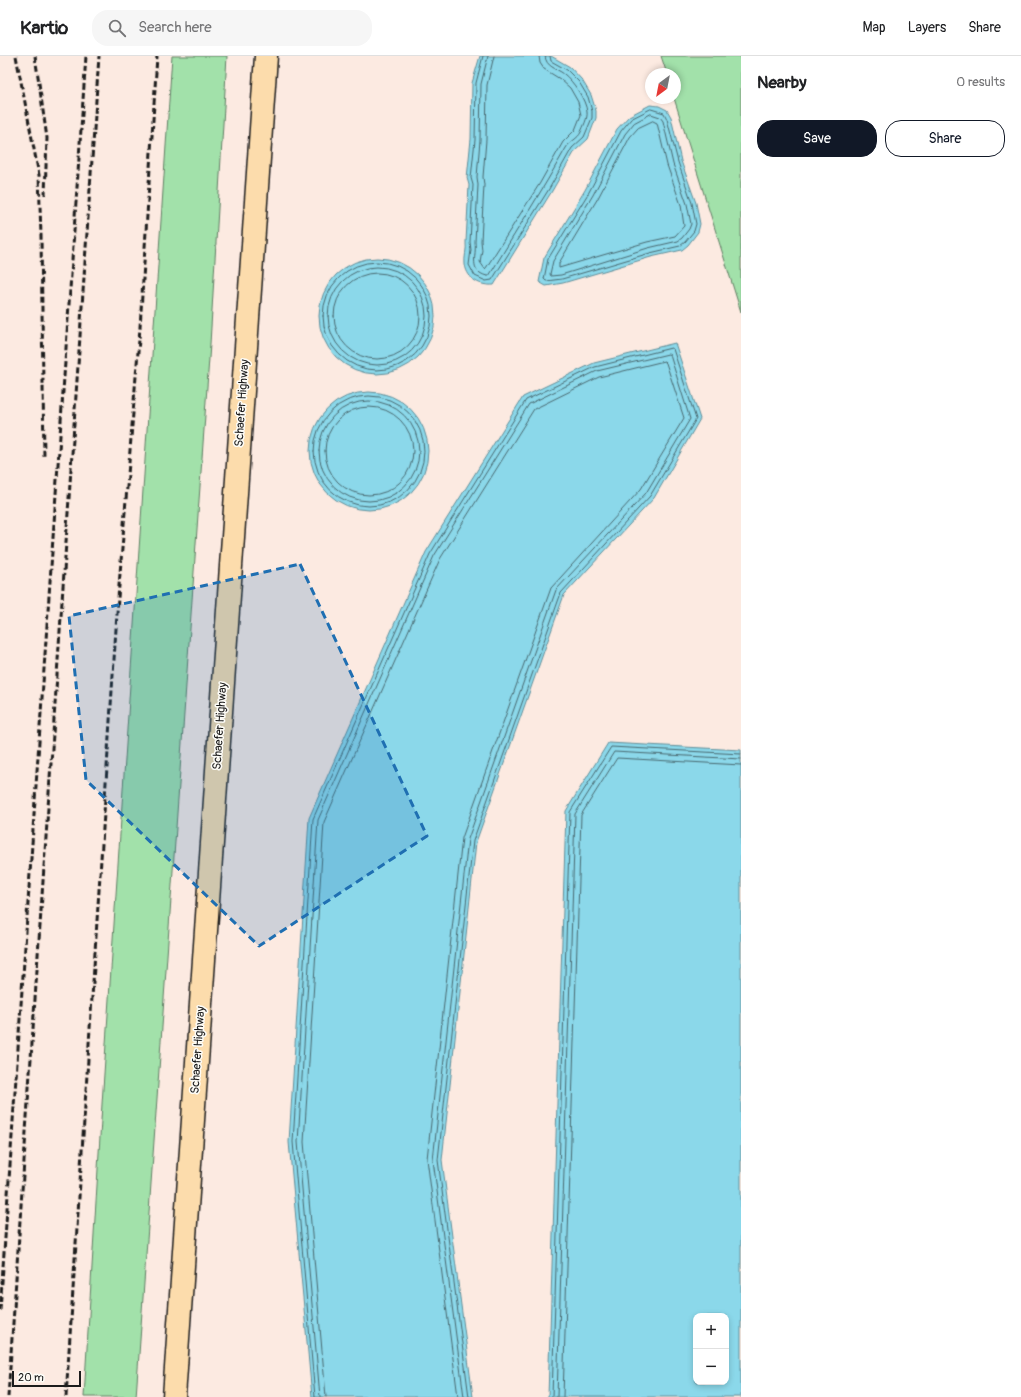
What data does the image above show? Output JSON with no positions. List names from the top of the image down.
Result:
{
  "streets": {
    "main road": ["Schaefer Highway"]
  },
  "scale_bar": "20 m",
  "north": "bottom left",
  "page": {
    "header": "Kartio",
    "search": "Search here",
    "nav": ["Map", "Layers", "Share"],
    "heading": ["Nearby", "0 results"],
    "buttons": ["Save", "Share"],
    "map_buttons": ["+", "−"],
    "scale": "20 m"
  }
}
